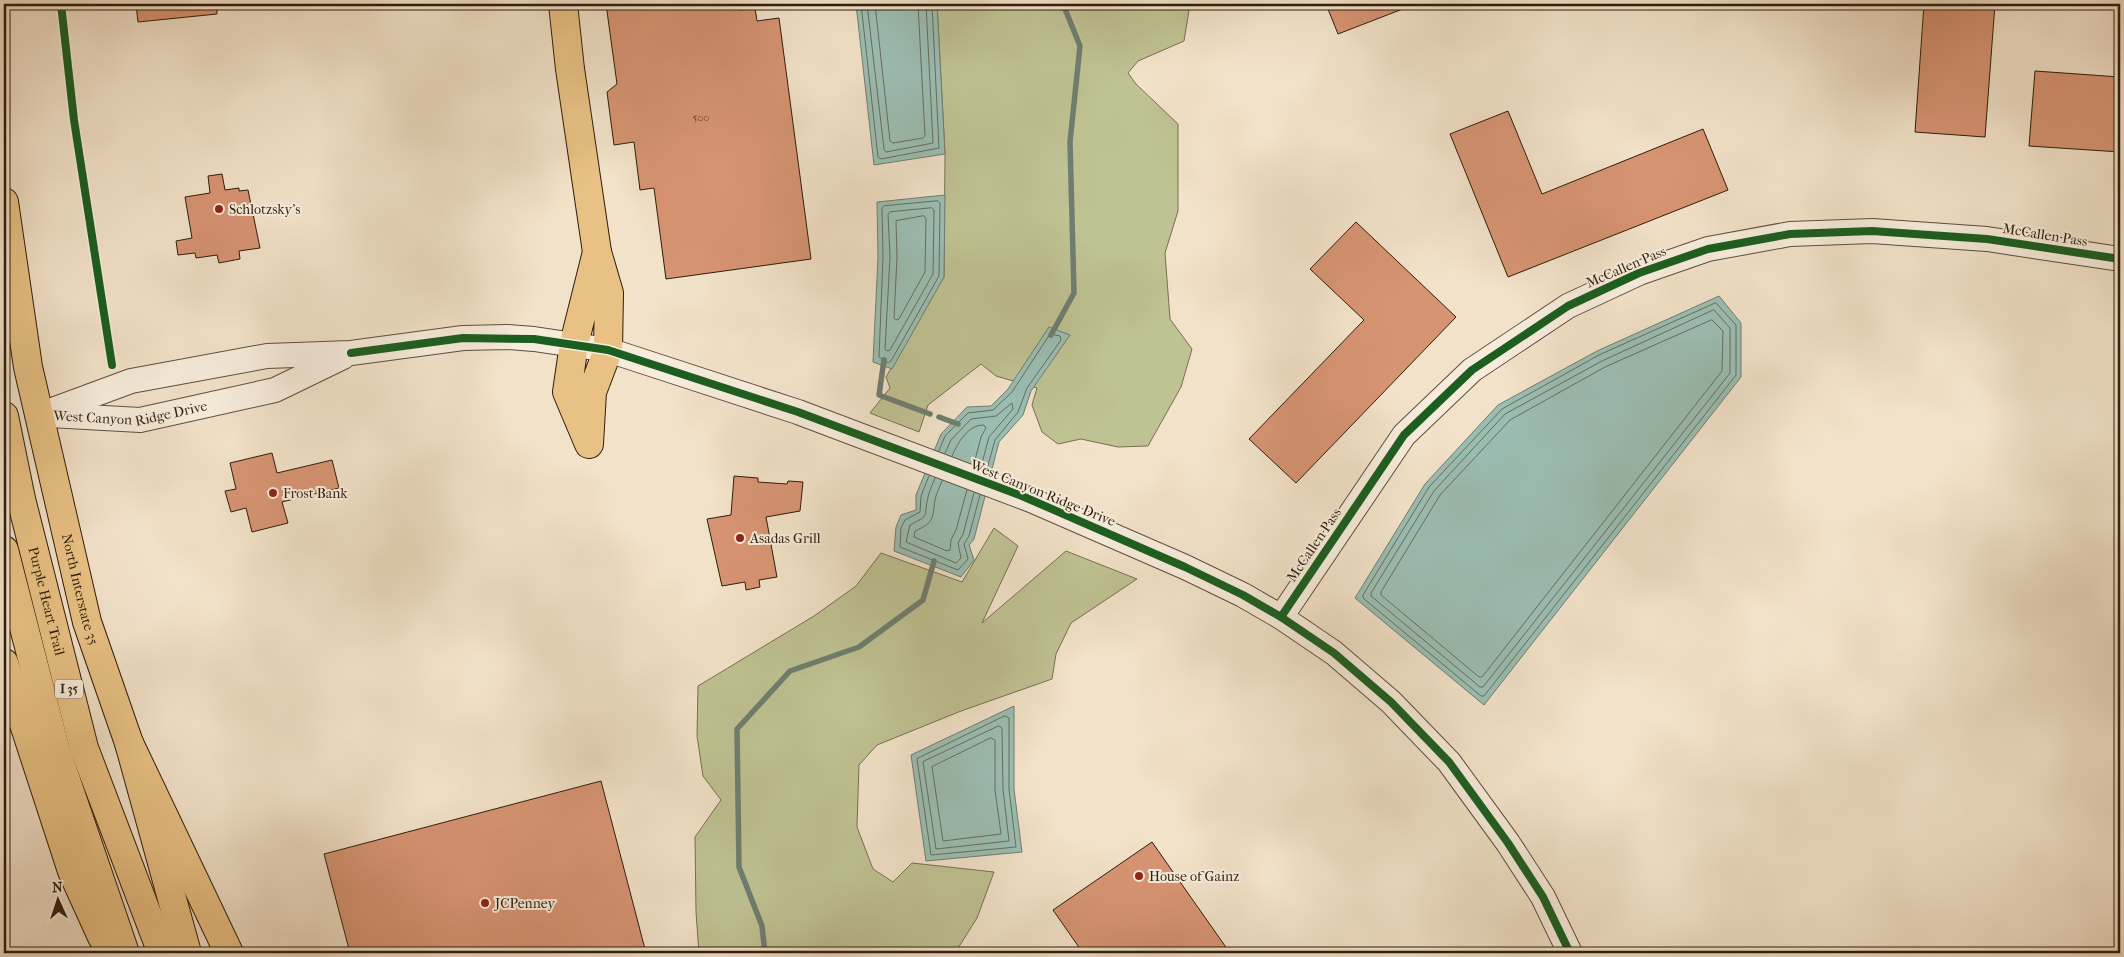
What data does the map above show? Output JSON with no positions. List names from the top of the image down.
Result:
{
  "streets": {
    "main road": ["North Interstate 35", "Purple Heart Trail", "I 35"],
    "street": ["McCallen Pass", "West Canyon Ridge Drive"]
  },
  "crossings": [
    ["McCallen Pass", "West Canyon Ridge Drive"],
    ["West Canyon Ridge Drive", "North Interstate 35"]
  ],
  "places": [
    "Schlotzsky's",
    "Frost Bank",
    "Asadas Grill",
    "House of Gainz",
    "JCPenney"
  ],
  "house_numbers": ["500"],
  "north": "top"
}
